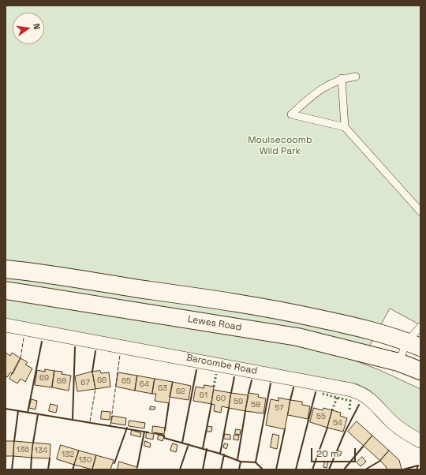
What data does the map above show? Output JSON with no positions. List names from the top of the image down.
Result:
{
  "streets": {
    "main road": ["Lewes Road"],
    "street": ["Barcombe Road"]
  },
  "parks": ["Moulsecoomb Wild Park"],
  "house_numbers": [
    "69",
    "66",
    "68",
    "65",
    "67",
    "64",
    "63",
    "62",
    "61",
    "60",
    "59",
    "58",
    "57",
    "55",
    "54",
    "136",
    "134",
    "132",
    "130"
  ],
  "scale_bar": "20 m",
  "north": "right"
}
